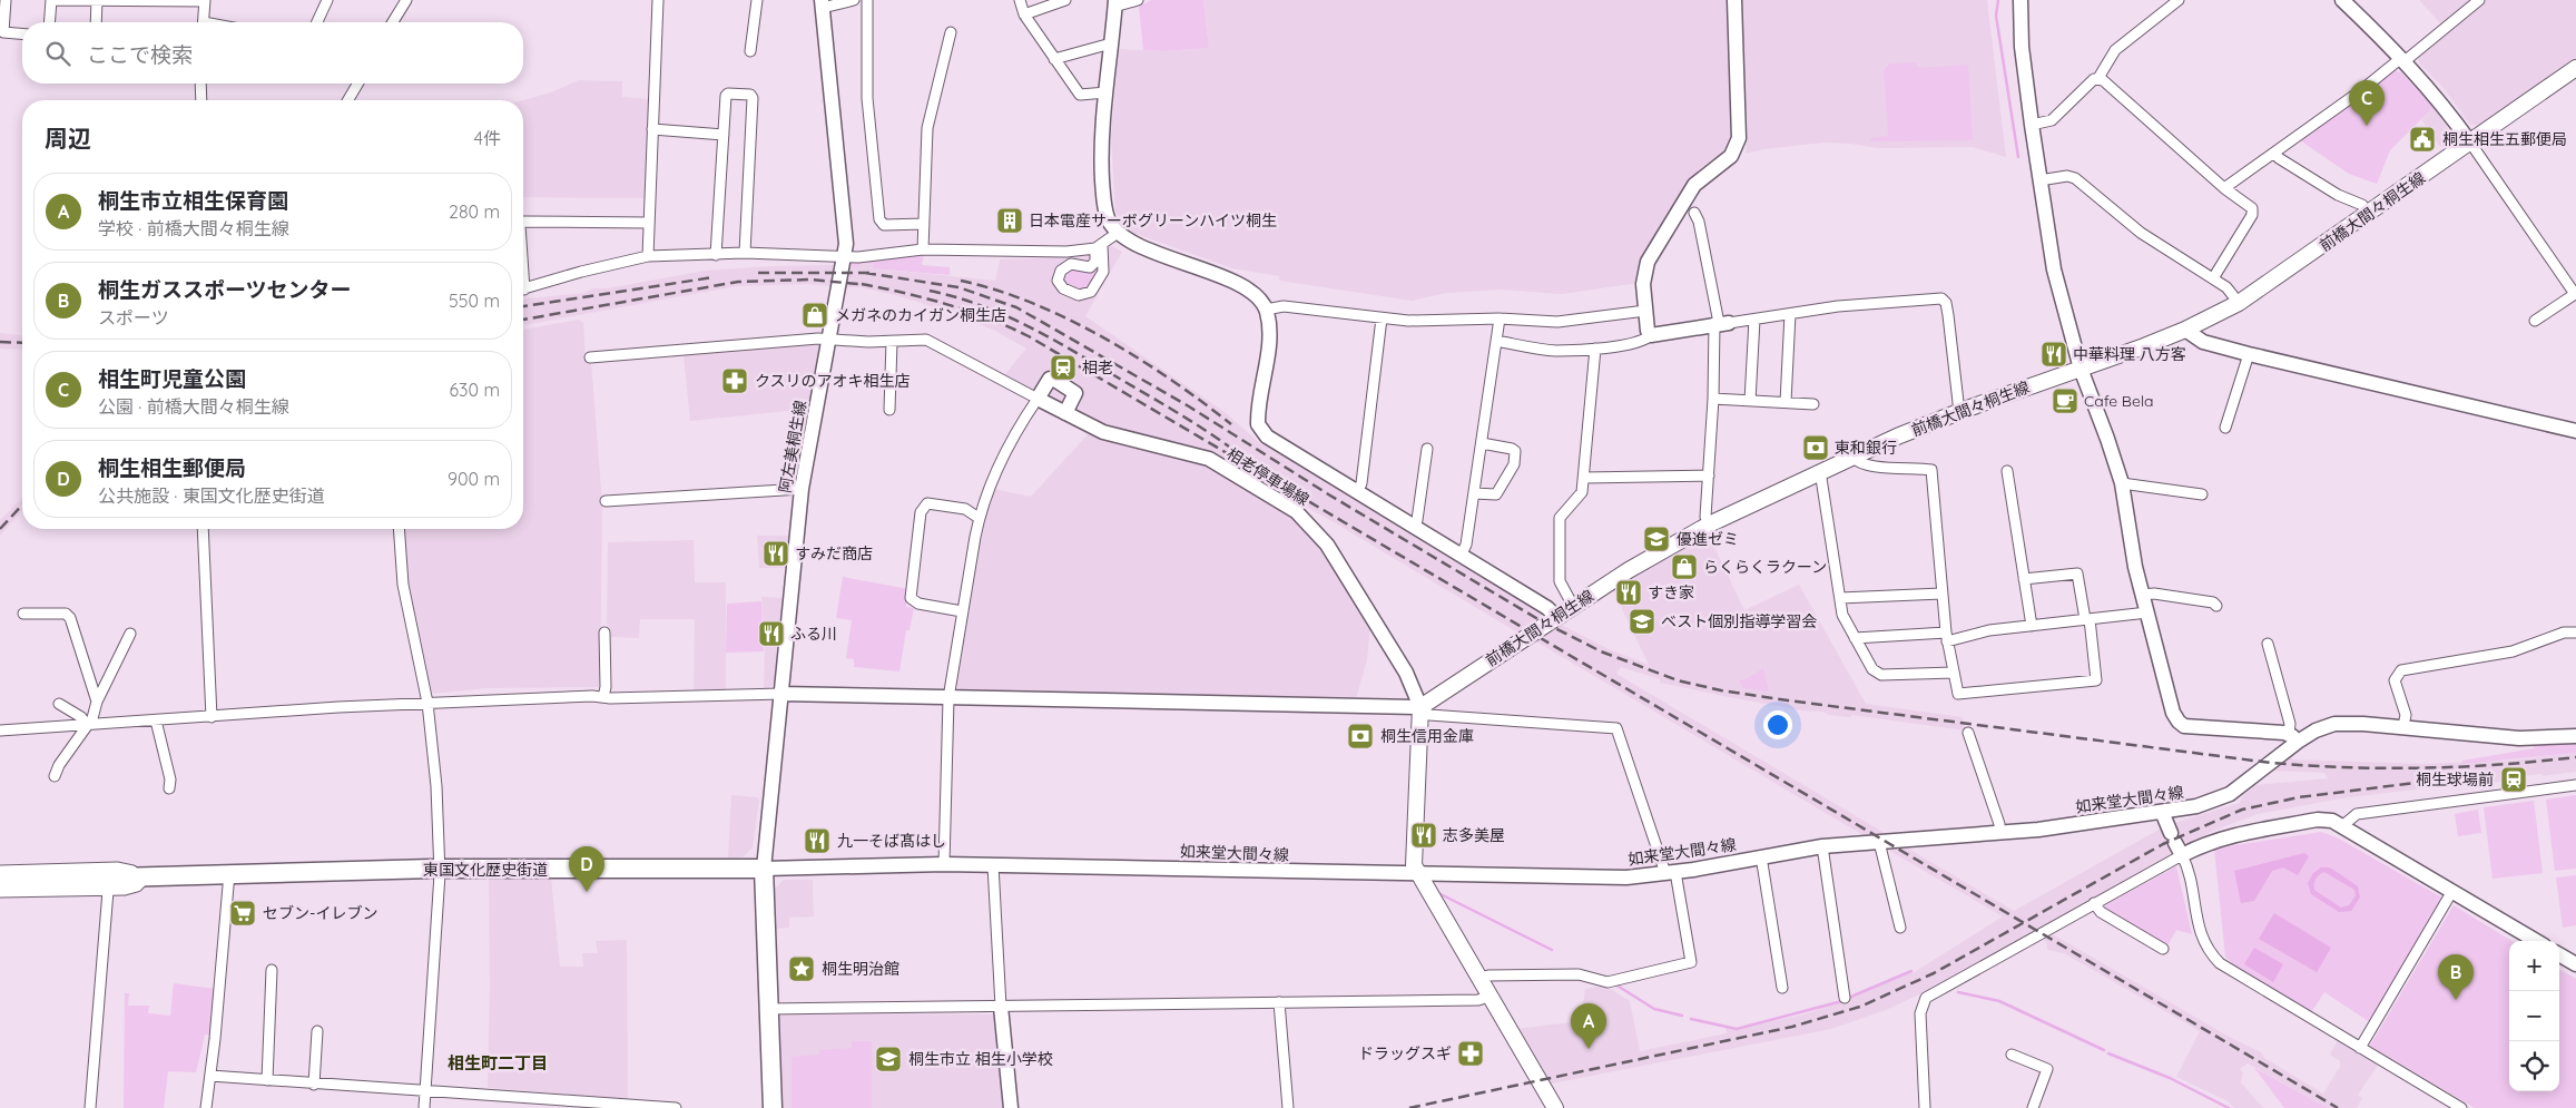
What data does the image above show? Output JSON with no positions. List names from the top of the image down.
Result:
{
  "streets": {
    "highway": ["東国文化歴史街道"],
    "main road": ["前橋大間々桐生線"],
    "street": ["阿左美桐生線", "相老停車場線", "如来堂大間々線"]
  },
  "crossings": [
    ["前橋大間々桐生線", "相老停車場線"],
    ["阿左美桐生線", "如来堂大間々線"],
    ["阿左美桐生線", "東国文化歴史街道"],
    ["如来堂大間々線", "東国文化歴史街道"]
  ],
  "districts": ["相生町二丁目"],
  "places": {
    "public building": ["桐生相生五郵便局"],
    "building": ["日本電産サーボグリーンハイツ桐生"],
    "shop": ["メガネのカイガン桐生店", "らくらくラクーン"],
    "restaurant": [
      "中華料理 八方客",
      "すみだ商店",
      "すき家",
      "ふる川",
      "志多美屋",
      "九一そば髙はし"
    ],
    "station": ["相老", "桐生球場前"],
    "pharmacy": ["クスリのアオキ相生店", "ドラッグスギ"],
    "cafe": ["Cafe Bela"],
    "bank": ["東和銀行", "桐生信用金庫"],
    "school or university": ["優進ゼミ", "ベスト個別指導学習会", "桐生市立 相生小学校"],
    "supermarket": ["セブン-イレブン"],
    "place": ["桐生明治館"]
  },
  "page": {
    "search": "ここで検索",
    "pins": [
      "C",
      "D",
      "B",
      "A"
    ],
    "heading": ["周辺", "4件"],
    "list": [
      {
        "mark": "A",
        "name": "桐生市立相生保育園",
        "note": "学校 · 前橋大間々桐生線",
        "value": "280 m"
      },
      {
        "mark": "B",
        "name": "桐生ガススポーツセンター",
        "note": "スポーツ",
        "value": "550 m"
      },
      {
        "mark": "C",
        "name": "相生町児童公園",
        "note": "公園 · 前橋大間々桐生線",
        "value": "630 m"
      },
      {
        "mark": "D",
        "name": "桐生相生郵便局",
        "note": "公共施設 · 東国文化歴史街道",
        "value": "900 m"
      }
    ],
    "map_buttons": ["+", "−"]
  }
}
